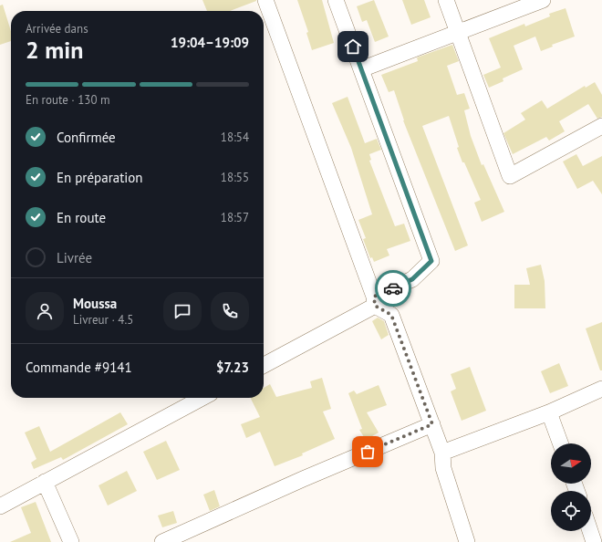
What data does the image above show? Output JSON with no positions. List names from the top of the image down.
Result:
{
  "north": "right",
  "page": {
    "heading": ["2 min", "Arrivée dans", "19:04–19:09"],
    "panel": [
      "Moussa",
      "Livreur · 4.5",
      "Commande #9141",
      "$7.23"
    ],
    "bar": "En route · 130 m",
    "list": [
      ["Confirmée", "18:54"],
      ["En préparation", "18:55"],
      ["En route", "18:57"],
      "Livrée"
    ]
  }
}
